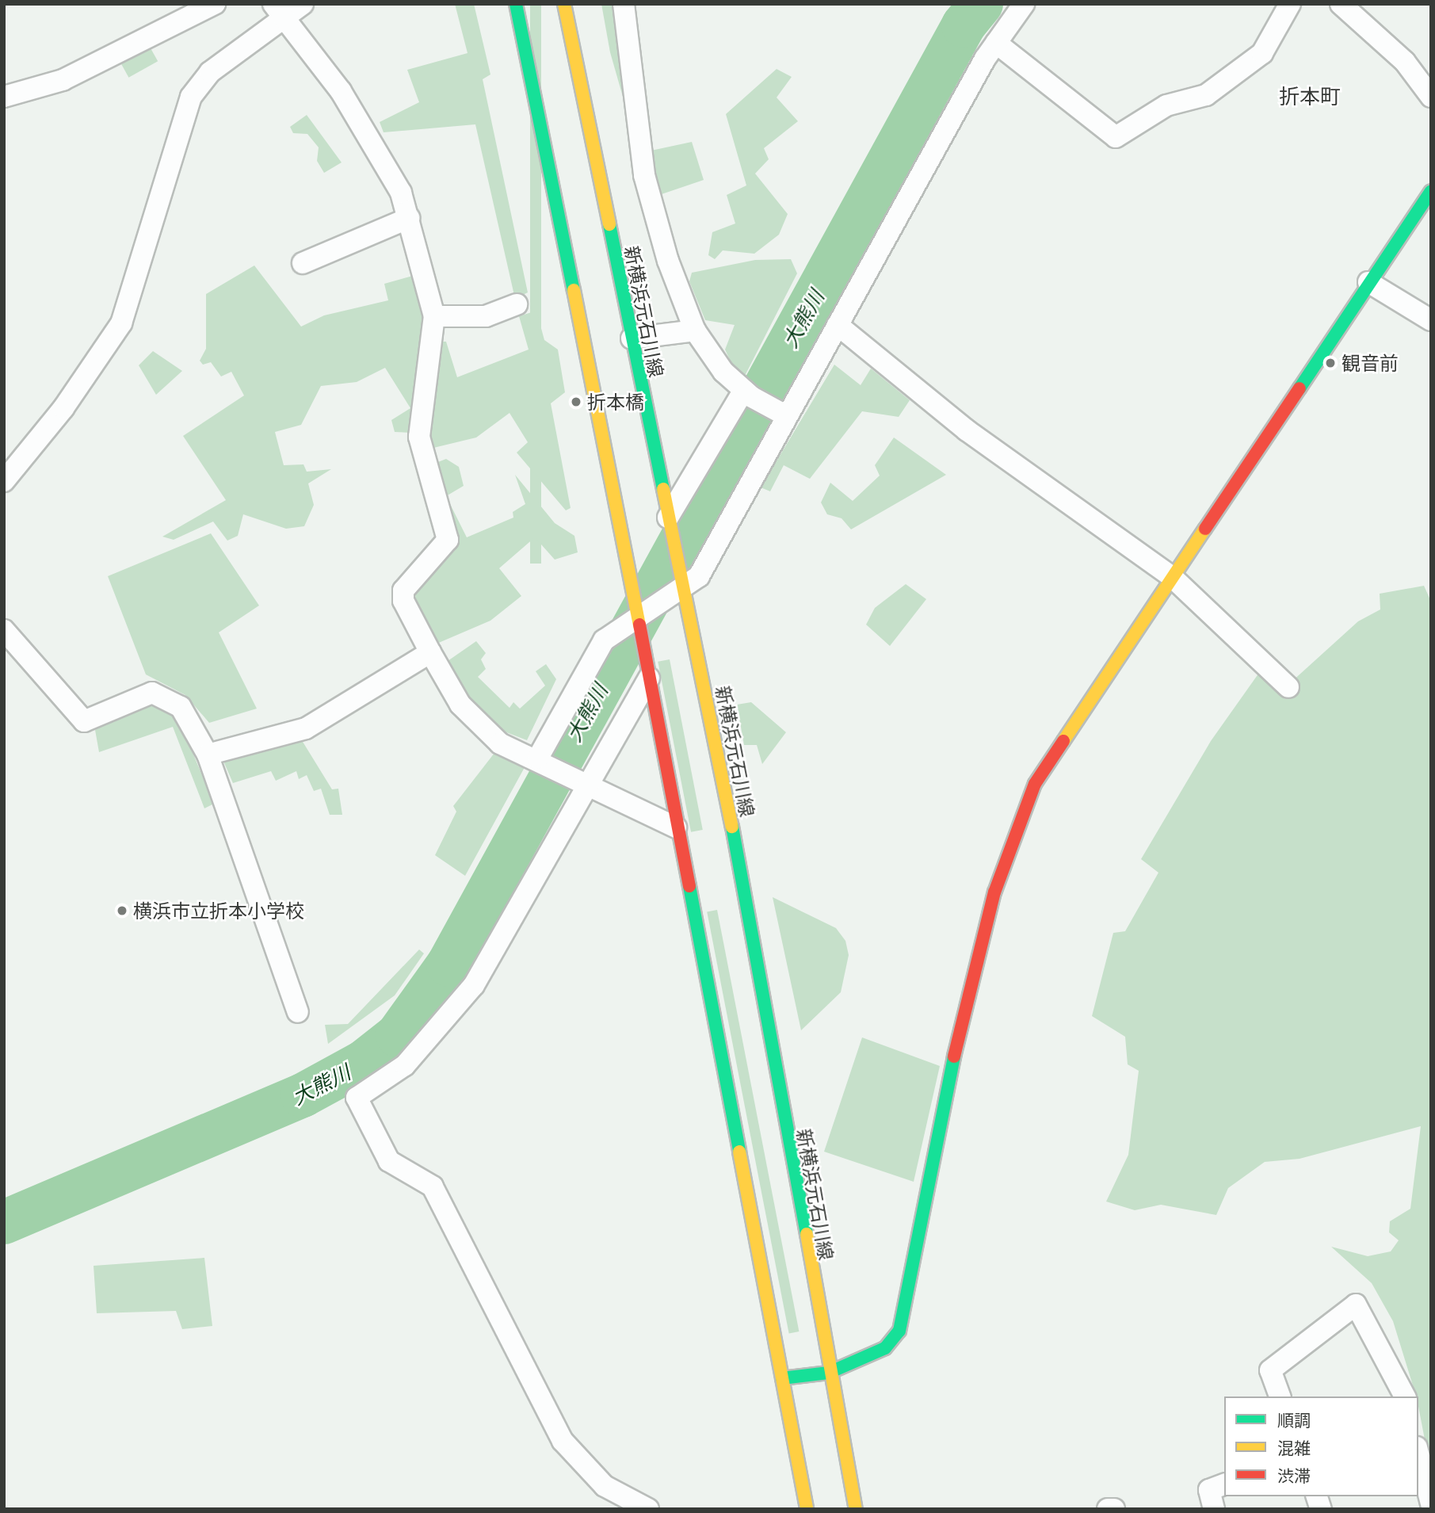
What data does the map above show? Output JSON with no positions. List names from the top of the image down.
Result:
{
  "streets": {
    "street": ["新横浜元石川線"]
  },
  "districts": ["折本町"],
  "water": ["大熊川"],
  "places": ["観音前", "折本橋", "横浜市立折本小学校"],
  "legend": ["順調", "混雑", "渋滞"]
}
